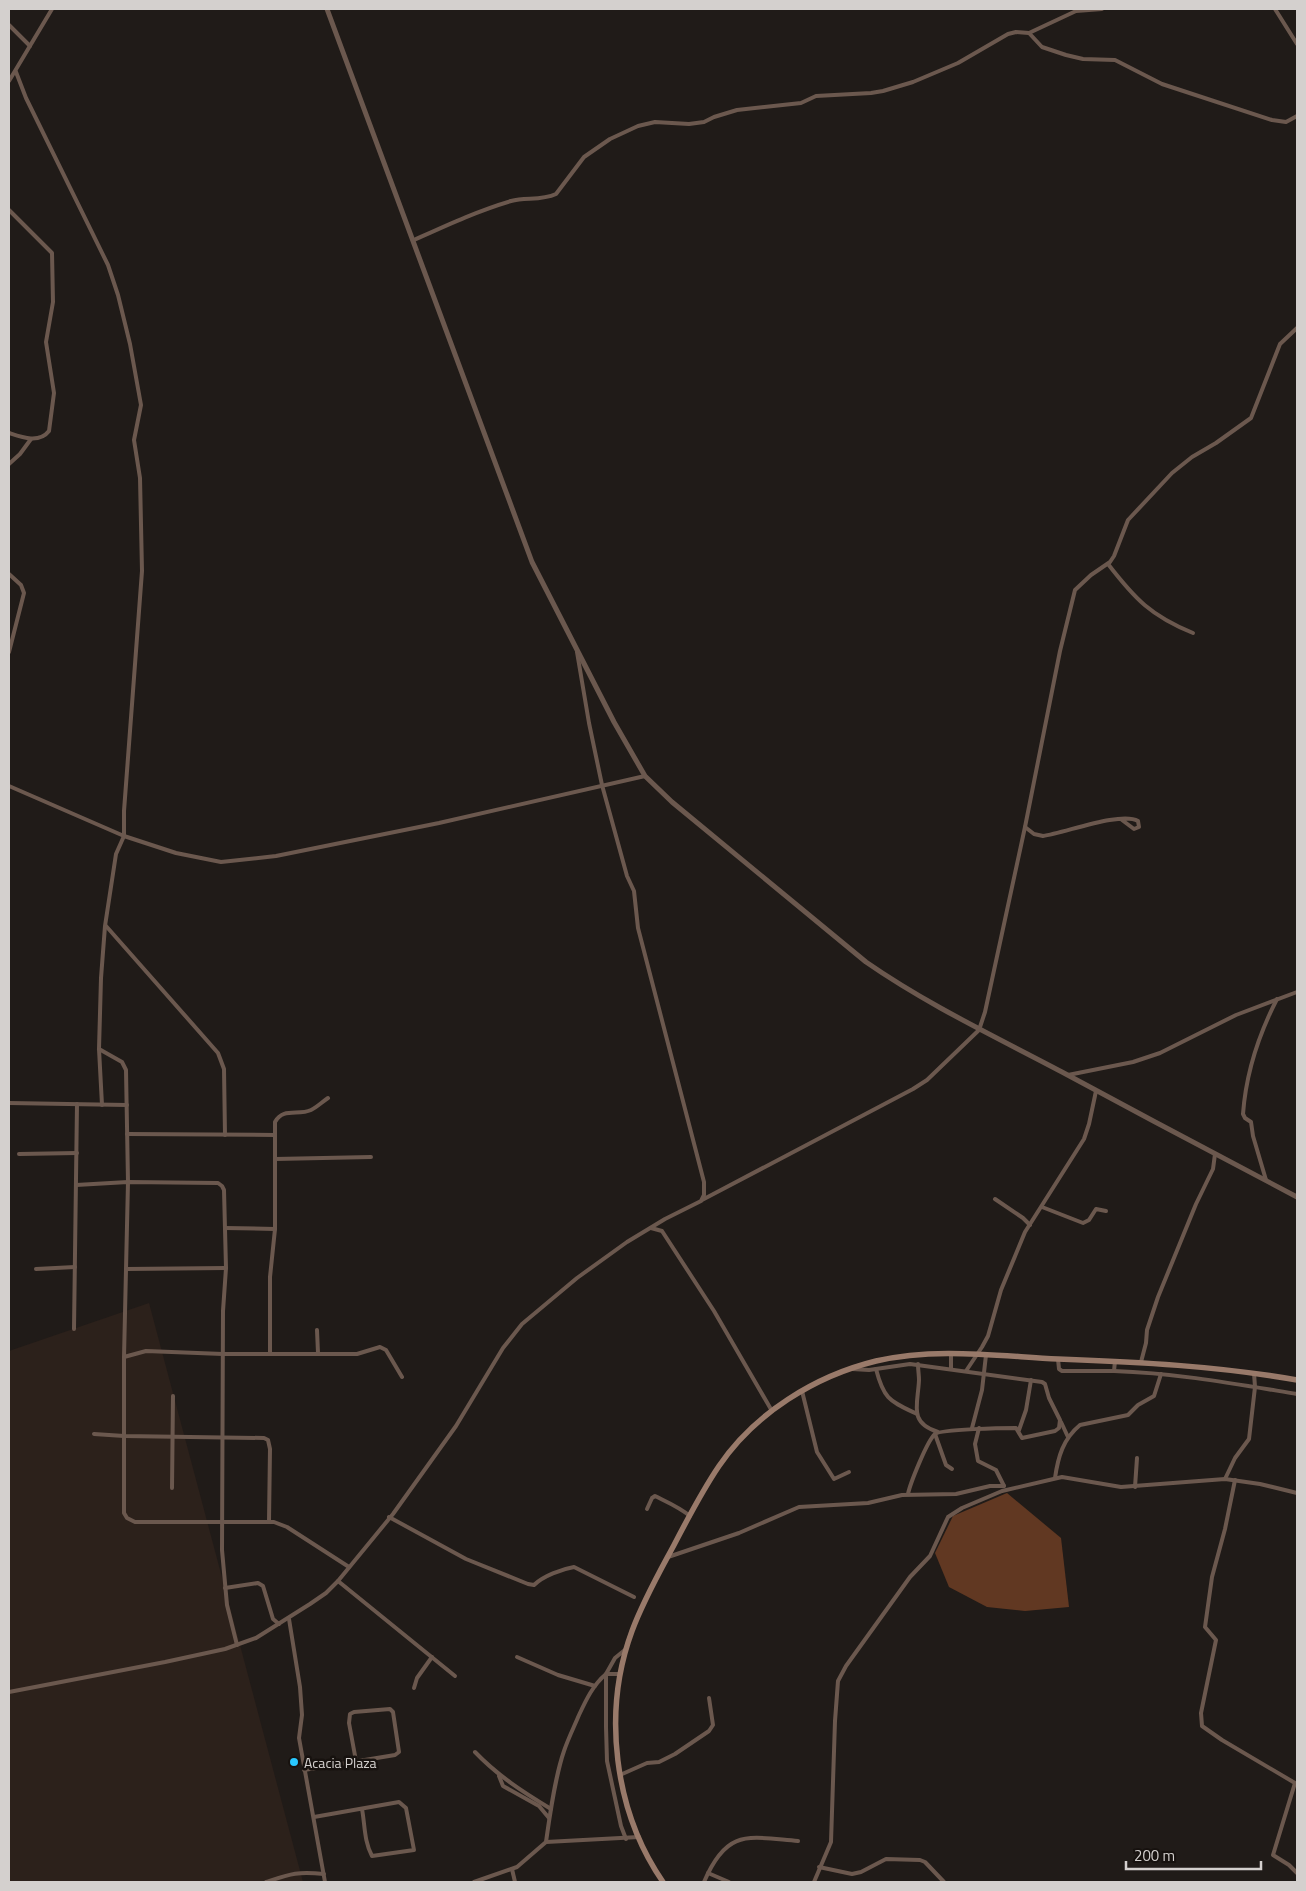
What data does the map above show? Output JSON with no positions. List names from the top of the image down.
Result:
{
  "places": ["Acacia Plaza"],
  "scale_bar": "200 m"
}
